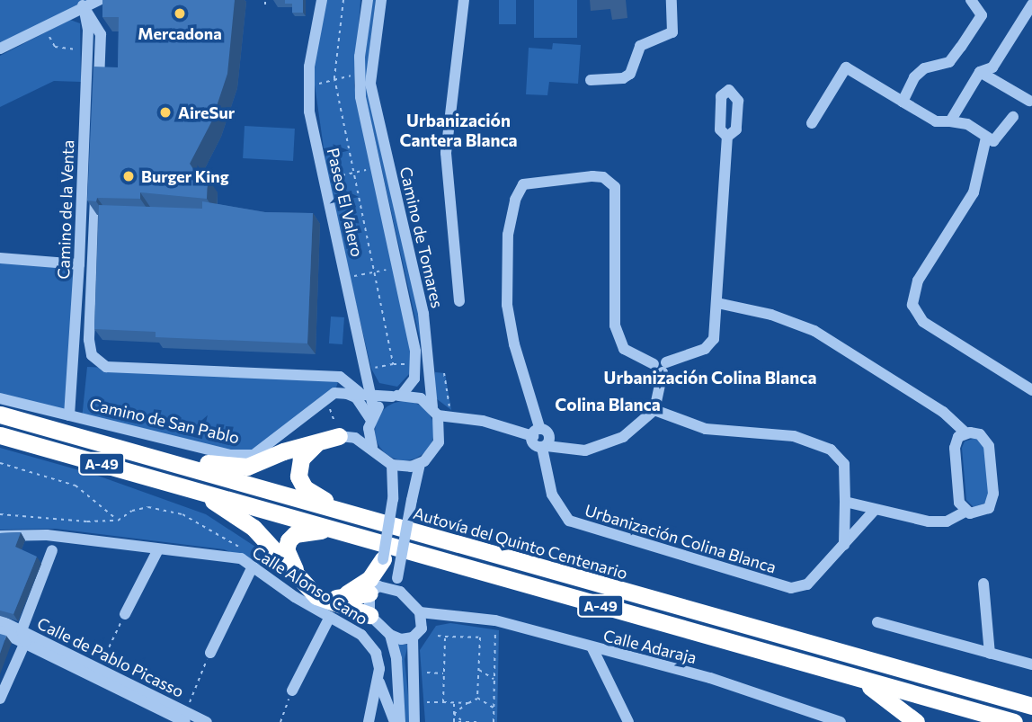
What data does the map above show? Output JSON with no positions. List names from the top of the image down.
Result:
{
  "streets": {
    "highway": ["A-49", "Autovía del Quinto Centenario"],
    "street": [
      "Paseo El Valero",
      "Camino de la Venta",
      "Camino de Tomares",
      "Camino de San Pablo",
      "Urbanización Colina Blanca",
      "Calle Alonso Cano",
      "Calle Adaraja",
      "Calle de Pablo Picasso"
    ]
  },
  "crossings": [
    ["Paseo El Valero", "Camino de Tomares"],
    ["Camino de la Venta", "Camino de San Pablo"]
  ],
  "districts": ["Urbanización Cantera Blanca", "Urbanización Colina Blanca", "Colina Blanca"],
  "places": ["Mercadona", "AireSur", "Burger King"]
}
